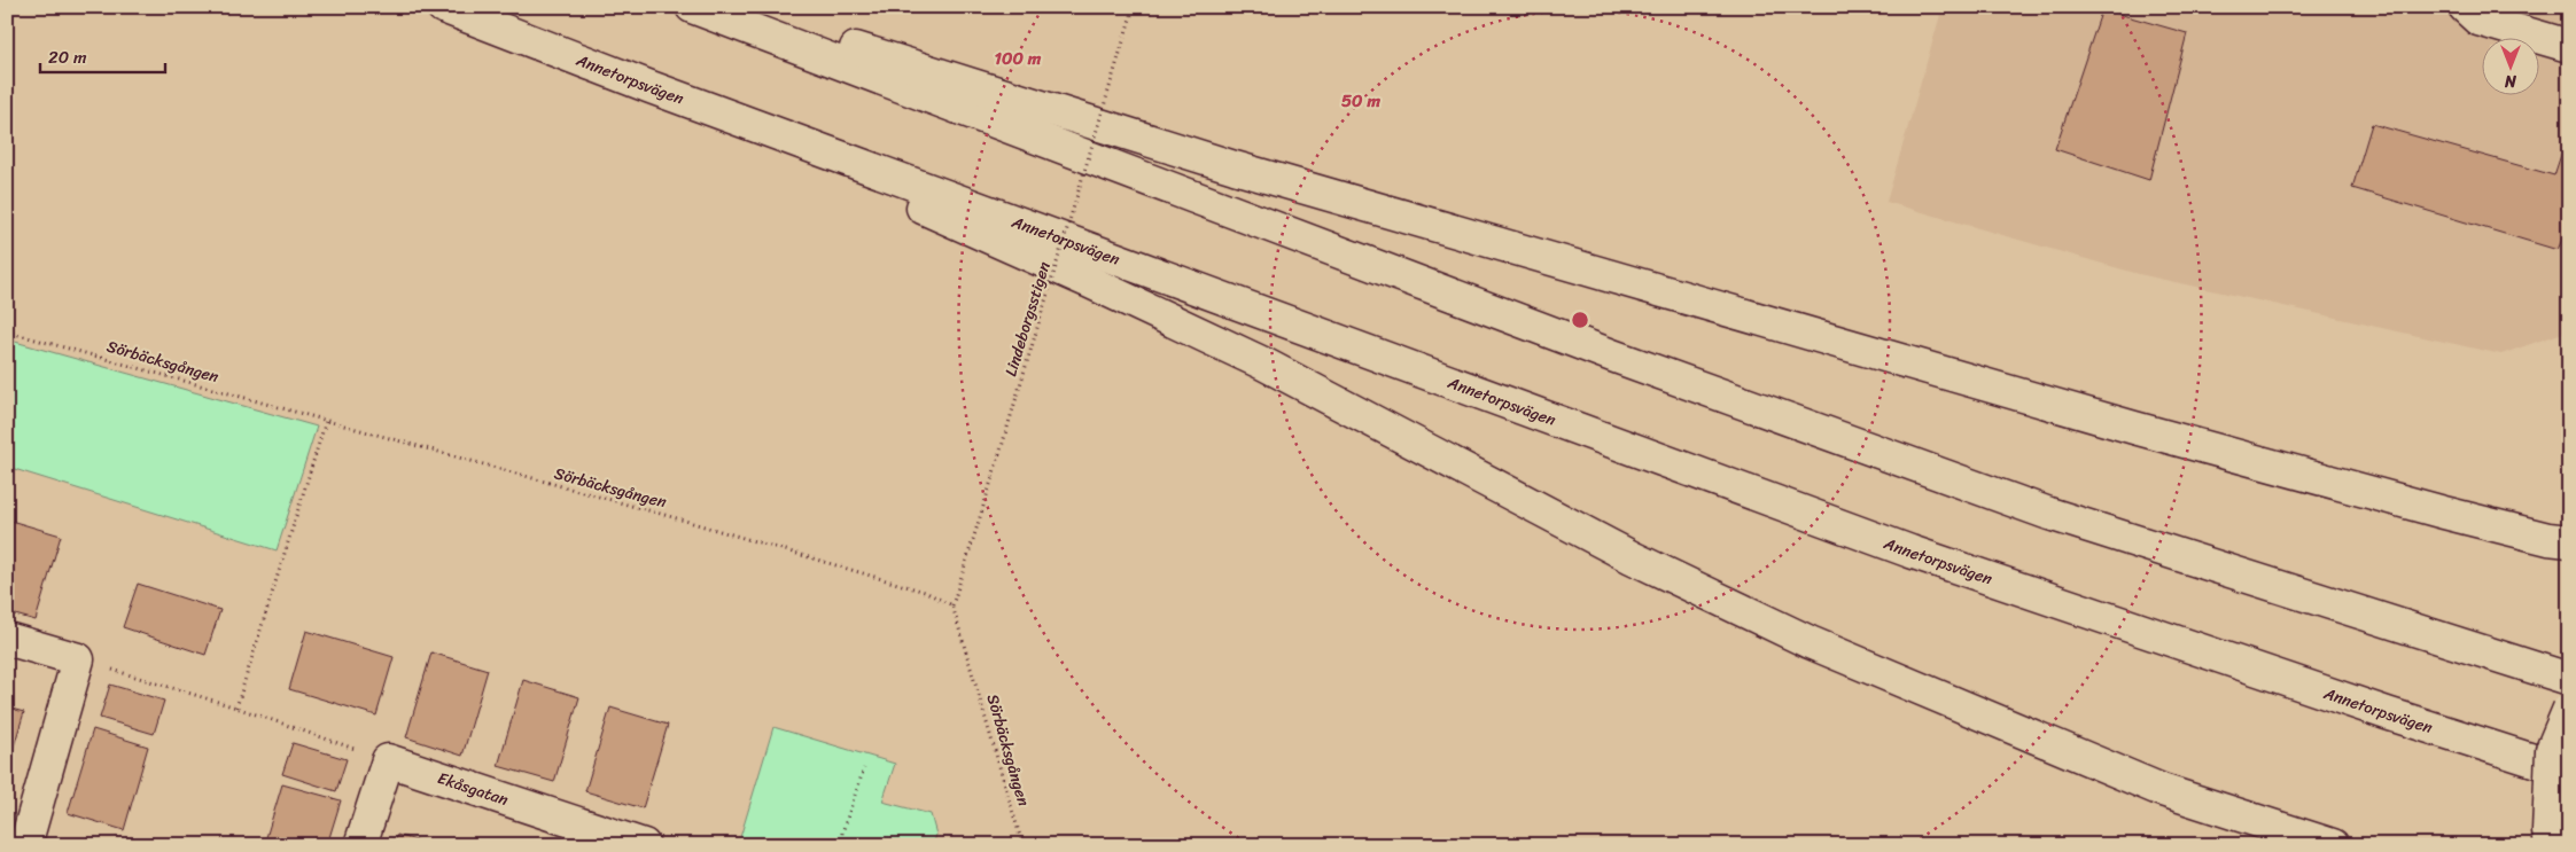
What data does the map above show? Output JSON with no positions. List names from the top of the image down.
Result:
{
  "streets": {
    "main road": ["Annetorpsvägen", "Ekåsgatan"],
    "path": ["Lindeborgsstigen", "Sörbäcksgången"]
  },
  "crossings": [
    ["Lindeborgsstigen", "Sörbäcksgången"]
  ],
  "scale_bar": "20 m",
  "north": "bottom",
  "rings": ["100 m", "50 m"]
}
